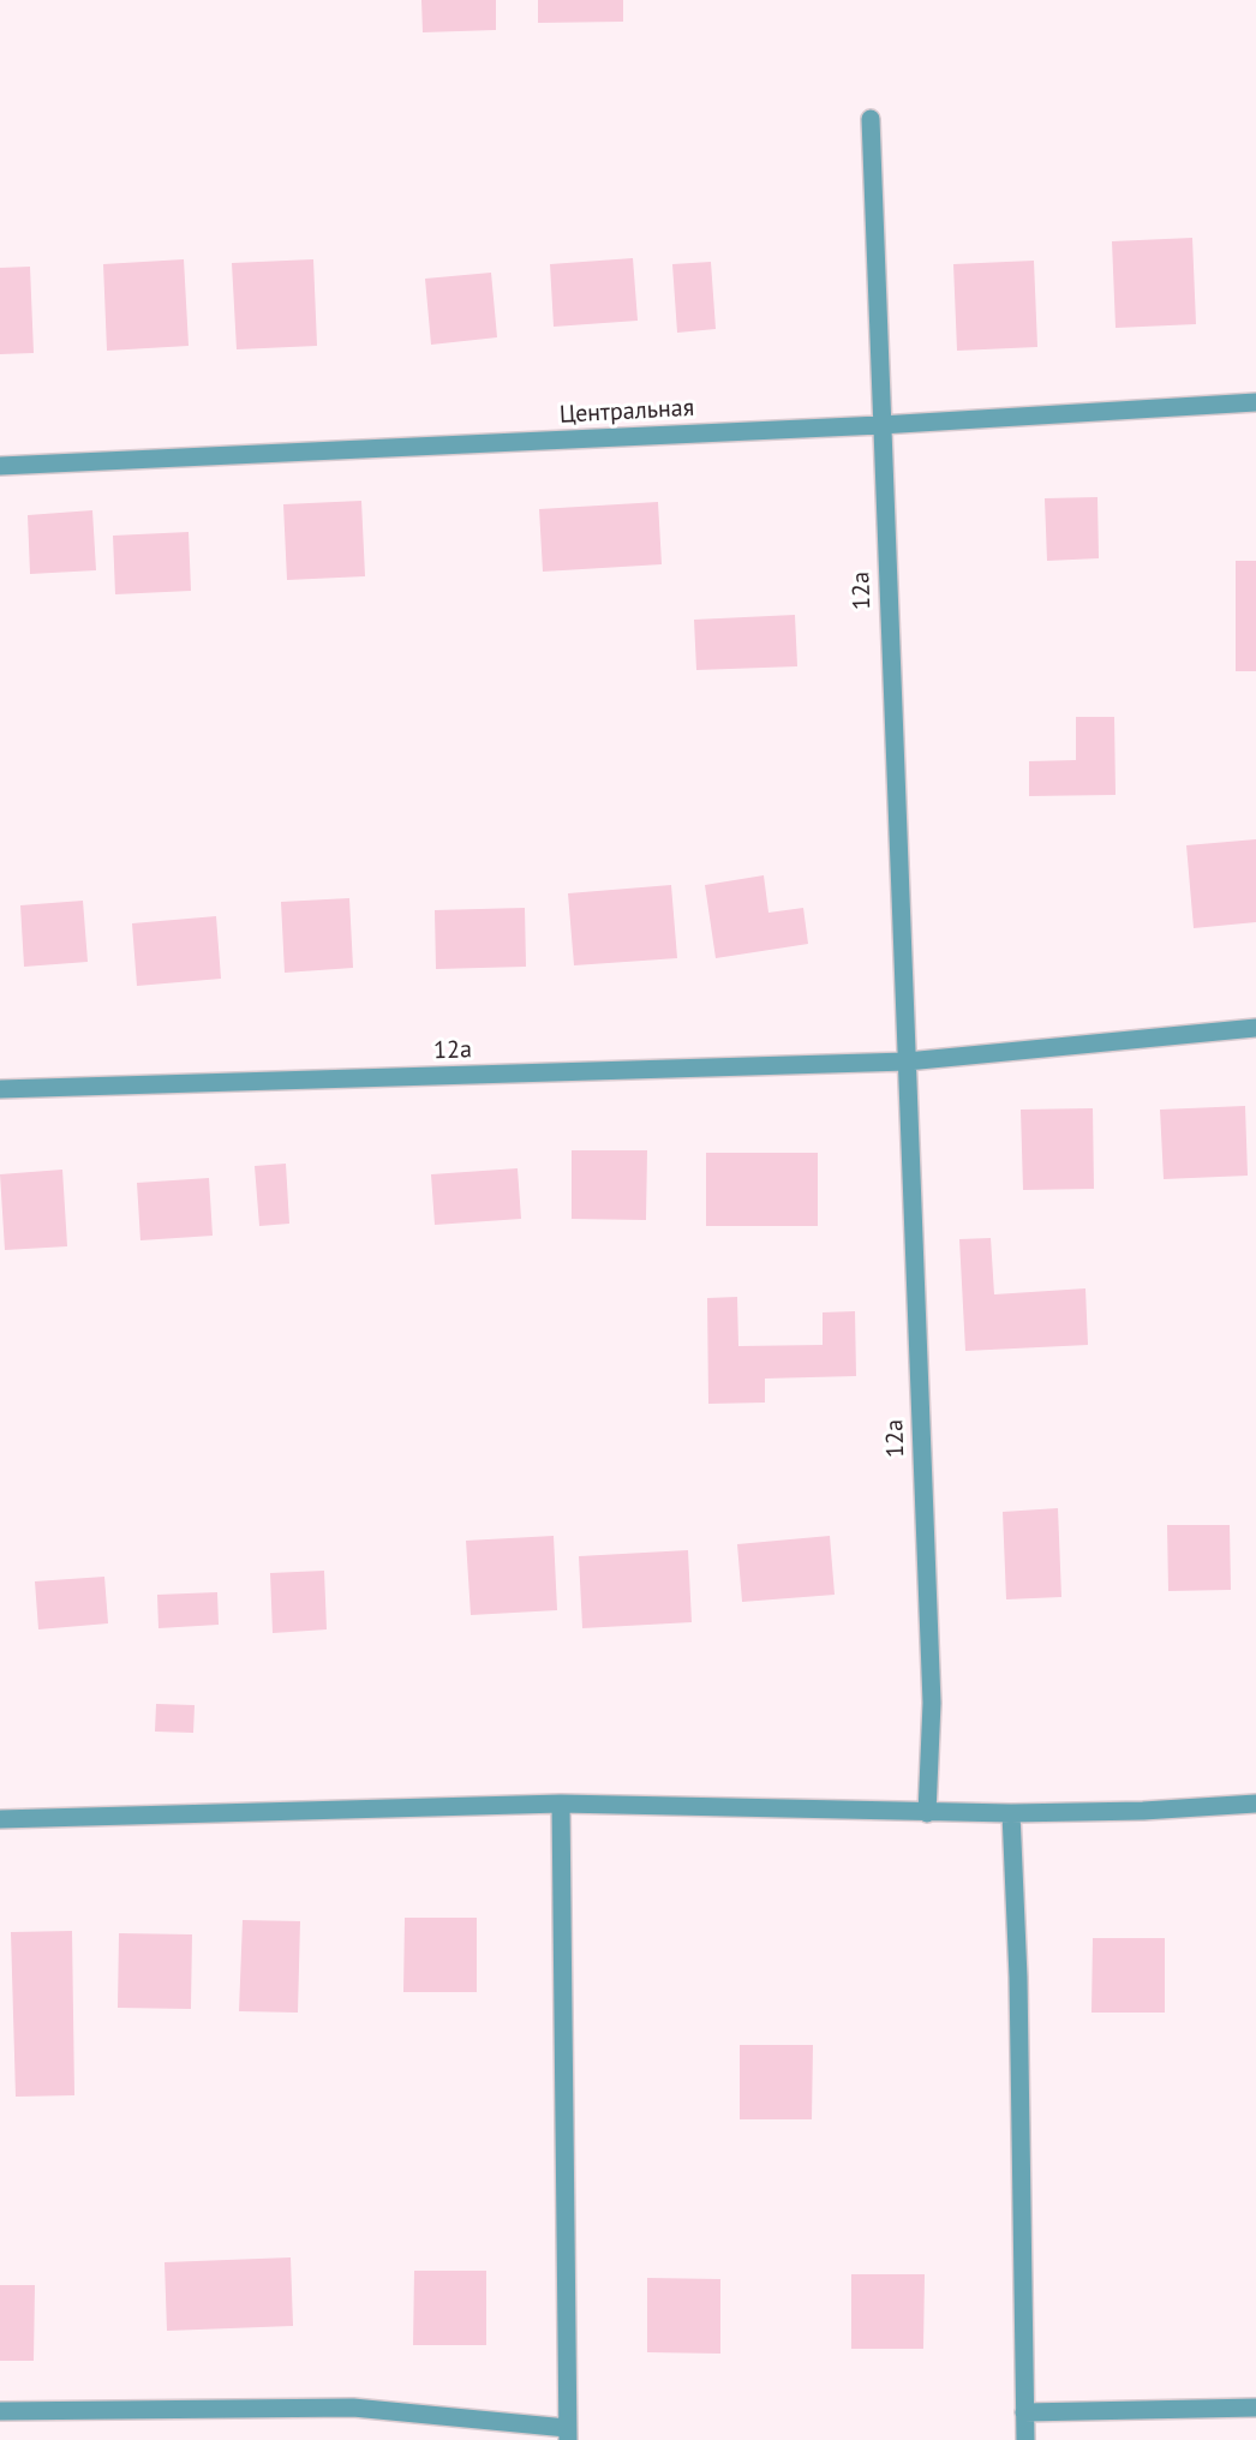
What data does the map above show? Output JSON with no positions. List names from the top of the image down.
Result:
{
  "streets": {
    "street": ["Центральная", "12а"]
  },
  "crossings": [
    ["Центральная", "12а"]
  ]
}
